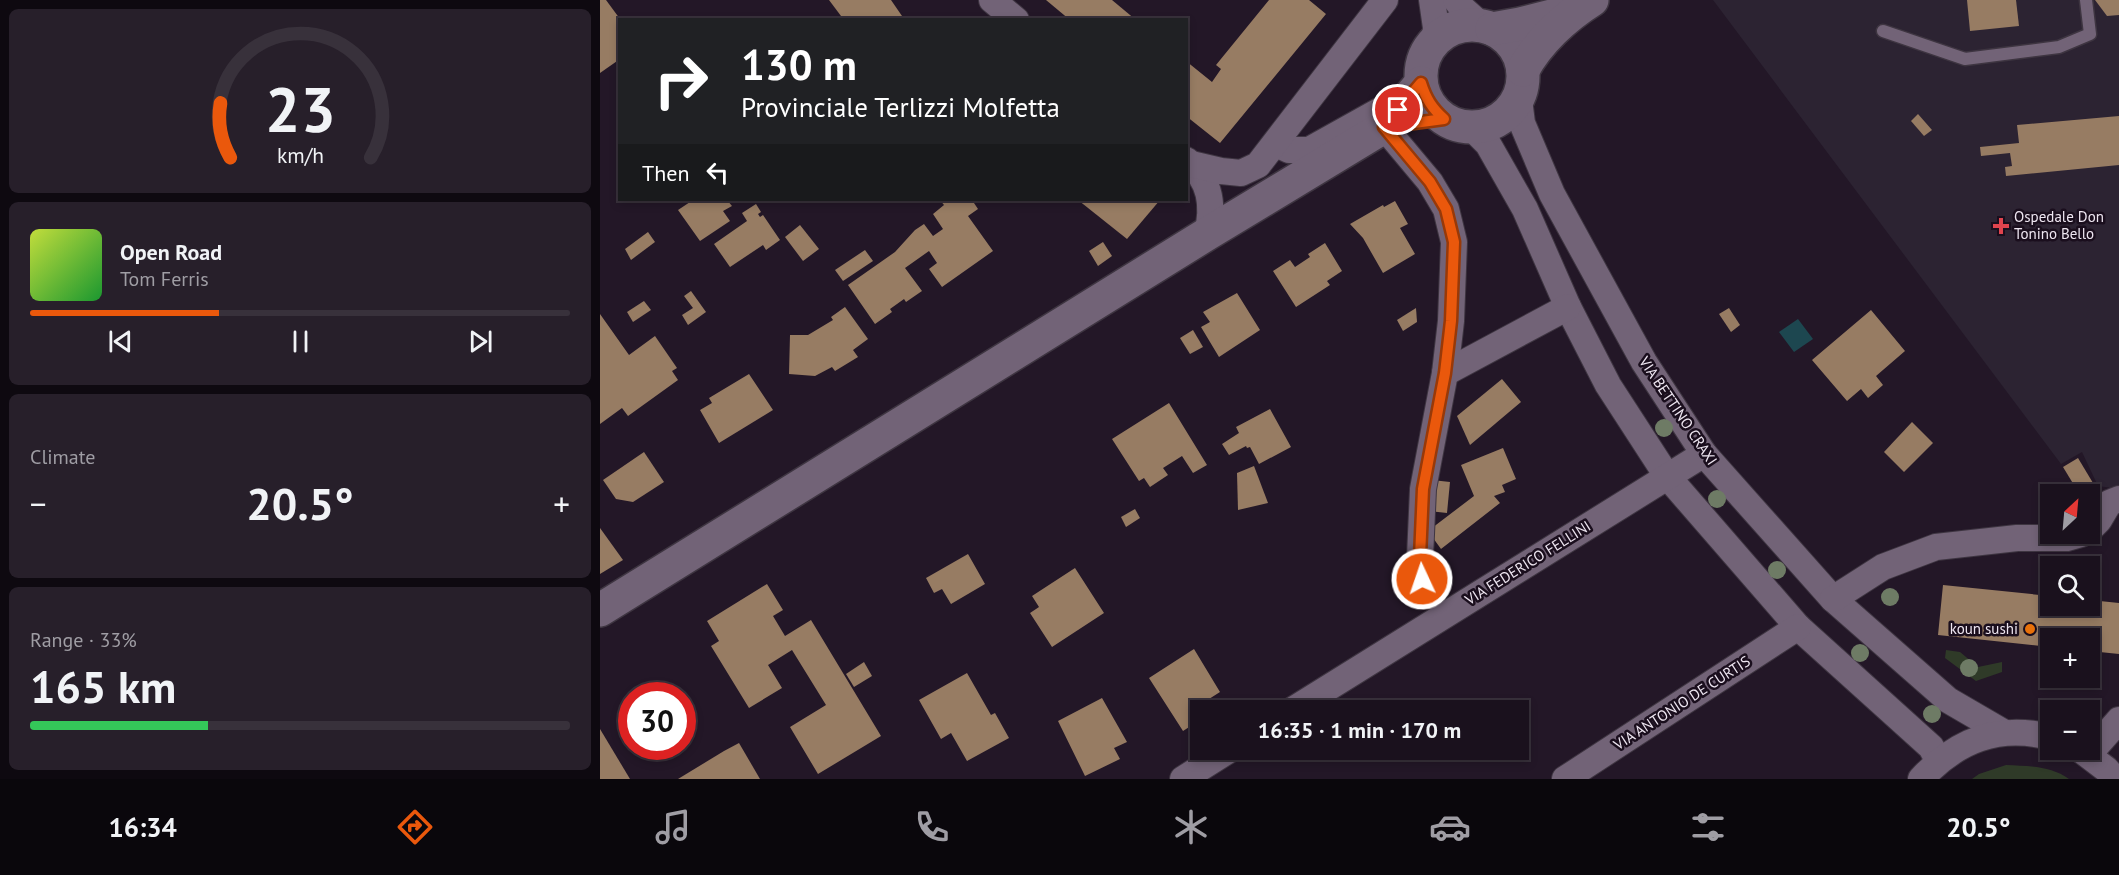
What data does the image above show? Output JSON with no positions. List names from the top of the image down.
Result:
{
  "streets": {
    "street": ["VIA BETTINO CRAXI", "VIA FEDERICO FELLINI", "VIA ANTONIO DE CURTIS"]
  },
  "crossings": [
    ["VIA BETTINO CRAXI", "VIA FEDERICO FELLINI"]
  ],
  "places": {
    "health": ["Ospedale Don Tonino Bello"],
    "other": ["koun sushi"]
  },
  "north": "top right",
  "page": {
    "turn": ["130 m", "Provinciale Terlizzi Molfetta"],
    "then": "Then",
    "song": ["Open Road", "Tom Ferris"],
    "tile": [
      "Climate",
      ["Range · 33%", "165 km"]
    ],
    "heat": ["−", "20.5°", "+"],
    "map_buttons": ["+", "−"],
    "limit": "30",
    "trip": "16:35 · 1 min · 170 m",
    "tabs": ["16:34", "20.5°"],
    "gauge": ["23", "km/h"]
  }
}
